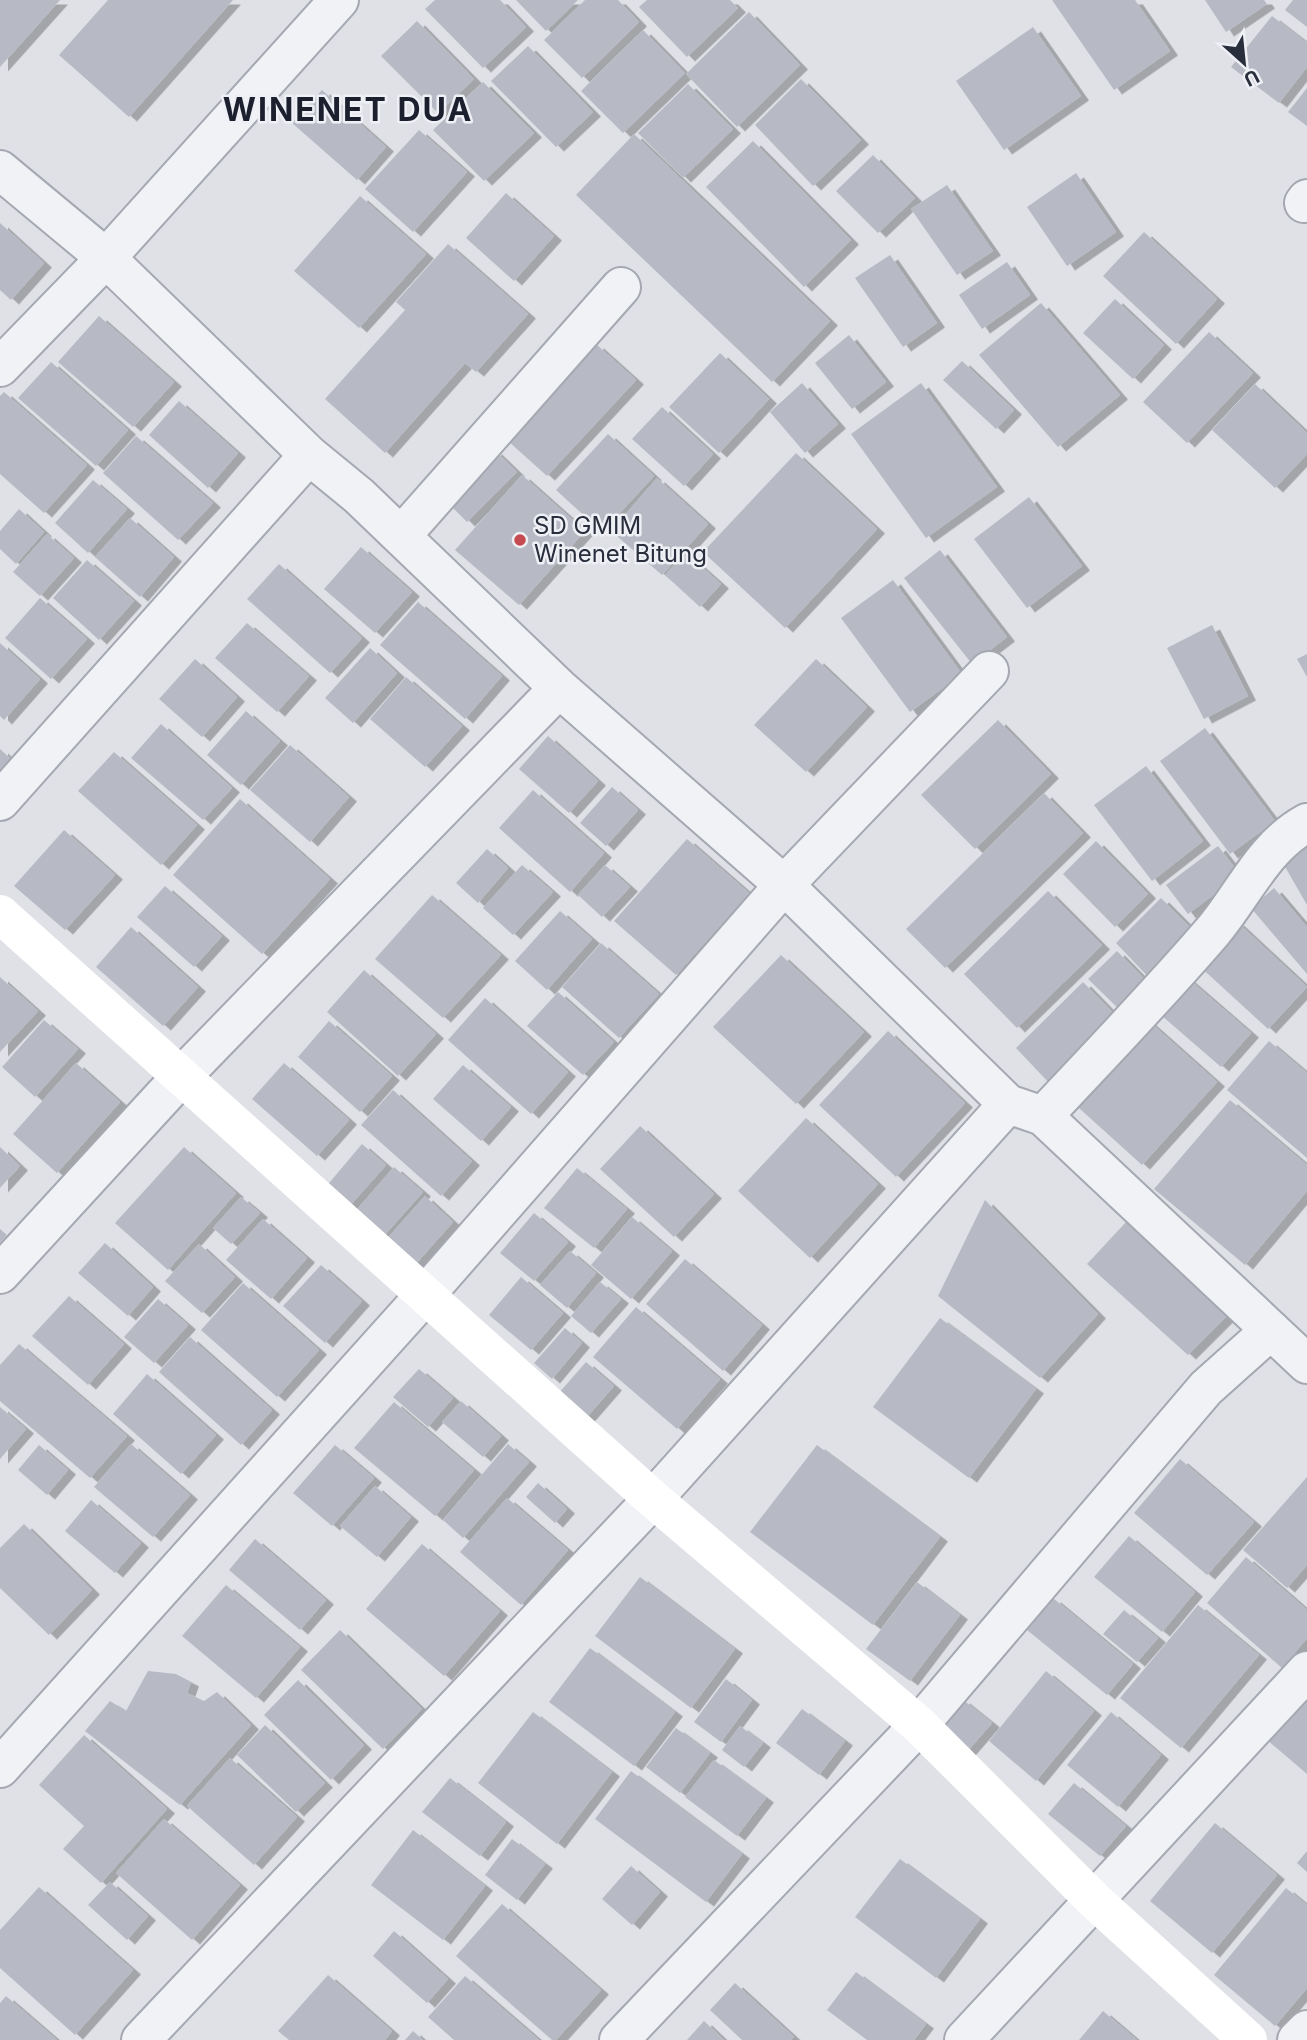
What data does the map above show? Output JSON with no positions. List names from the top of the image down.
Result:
{
  "districts": ["WINENET DUA"],
  "places": ["SD GMIM Winenet Bitung"],
  "north": "bottom right"
}
